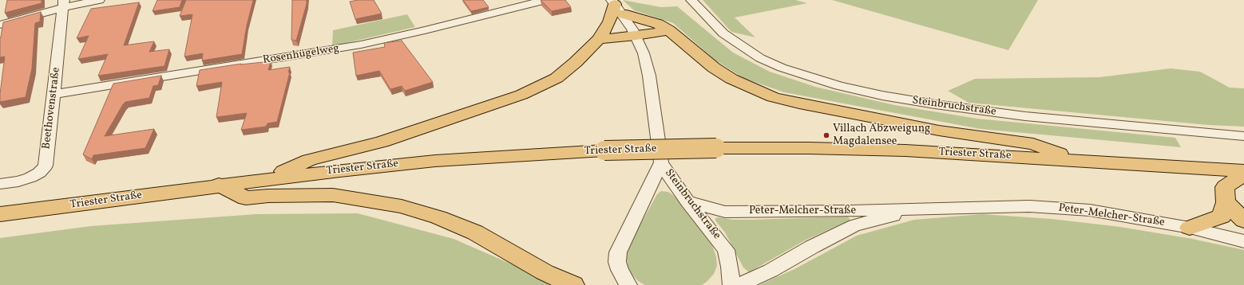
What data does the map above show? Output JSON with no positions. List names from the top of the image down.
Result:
{
  "streets": {
    "main road": ["Triester Straße"],
    "street": [
      "Rosenhügelweg",
      "Steinbruchstraße",
      "Beethovenstraße",
      "Peter-Melcher-Straße"
    ]
  },
  "crossings": [
    ["Rosenhügelweg", "Beethovenstraße"],
    ["Steinbruchstraße", "Peter-Melcher-Straße"]
  ],
  "places": ["Villach Abzweigung Magdalensee"]
}
